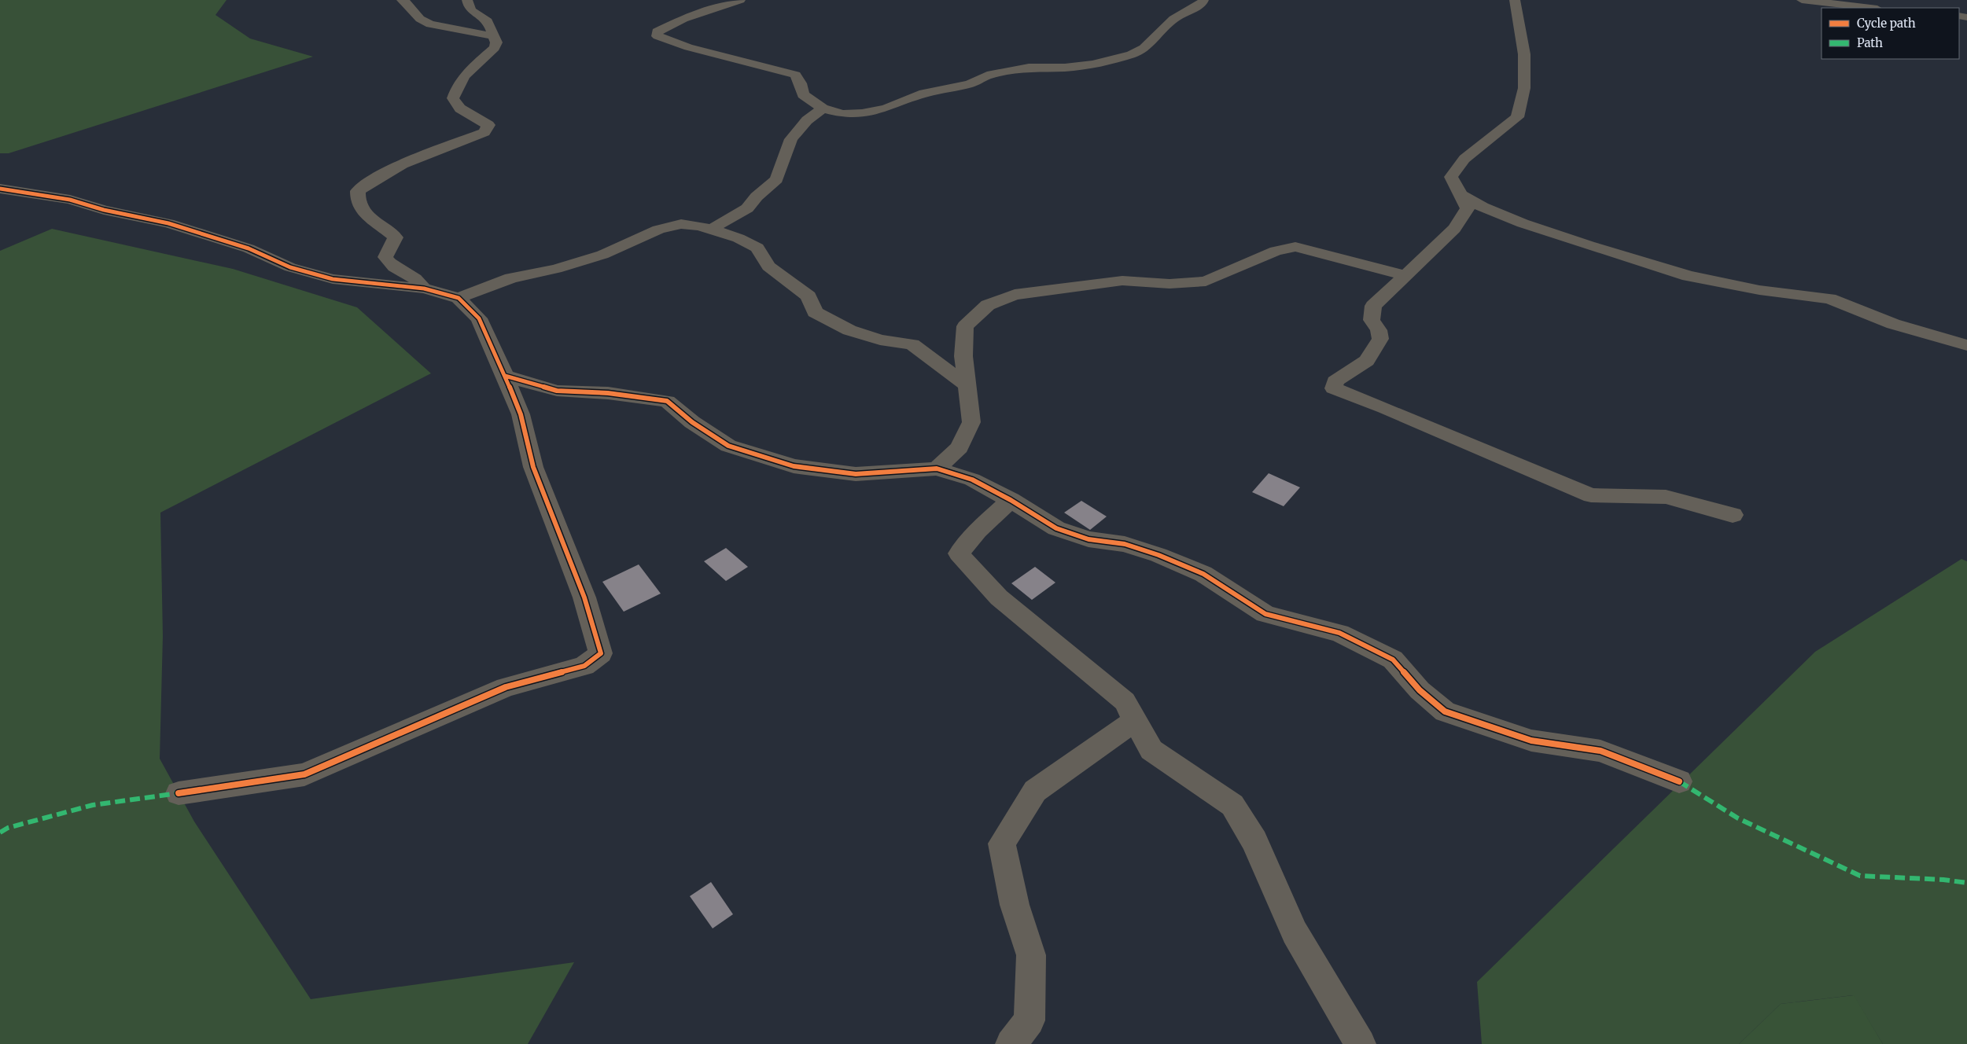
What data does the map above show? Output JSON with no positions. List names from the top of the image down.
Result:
{
  "legend": ["Cycle path", "Path"]
}
